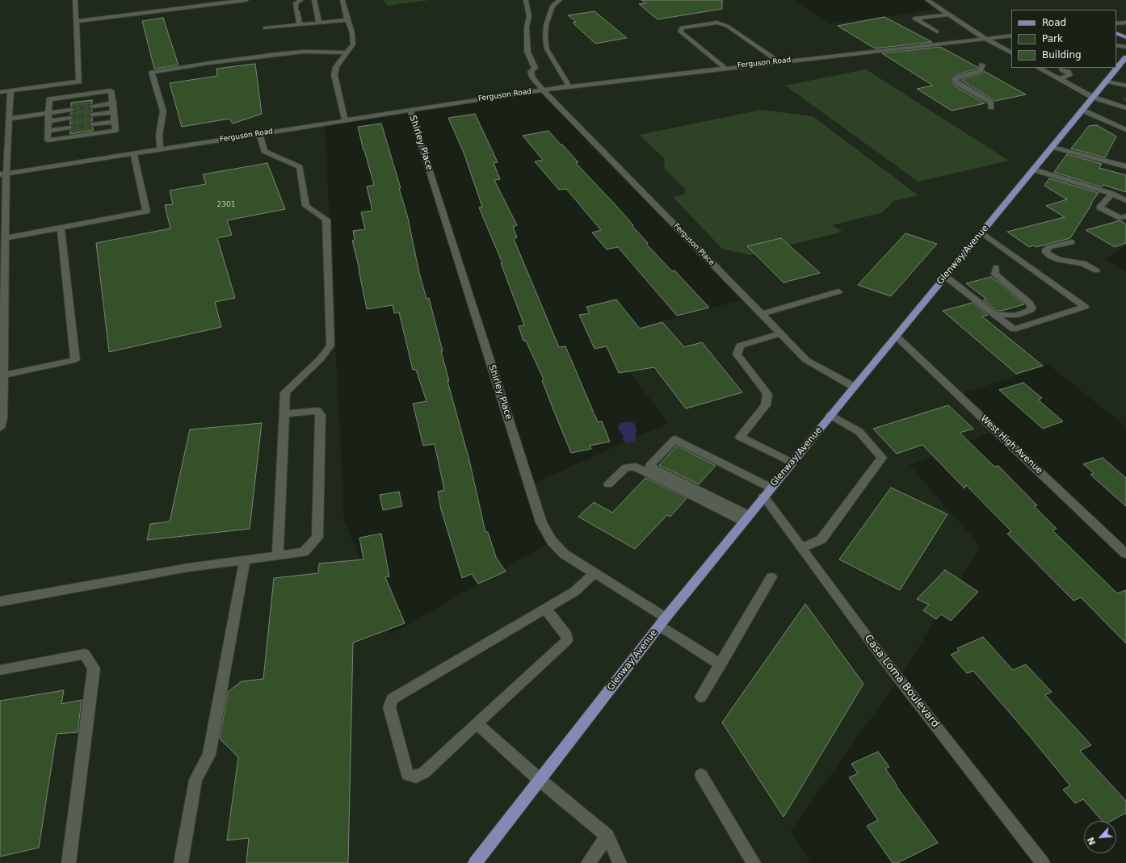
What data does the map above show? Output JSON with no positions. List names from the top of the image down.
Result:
{
  "streets": {
    "main road": ["Glenway Avenue"],
    "street": [
      "Ferguson Road",
      "Shirley Place",
      "Ferguson Place",
      "West High Avenue",
      "Casa Loma Boulevard"
    ]
  },
  "crossings": [
    ["Ferguson Road", "Shirley Place"],
    ["Ferguson Road", "Ferguson Place"],
    ["Shirley Place", "Glenway Avenue"],
    ["Ferguson Place", "Glenway Avenue"],
    ["Glenway Avenue", "West High Avenue"],
    ["Glenway Avenue", "Casa Loma Boulevard"]
  ],
  "house_numbers": ["2301"],
  "legend": ["Road", "Park", "Building"],
  "north": "bottom left"
}
